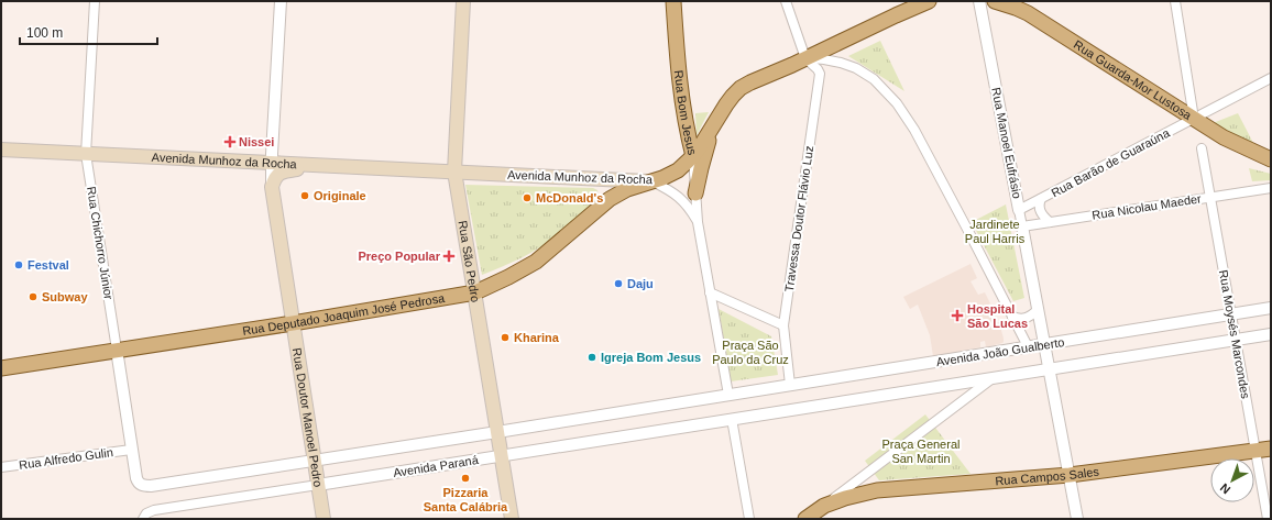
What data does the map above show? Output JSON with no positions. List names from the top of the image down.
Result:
{
  "streets": {
    "main road": [
      "Rua Guarda-Mor Lustosa",
      "Rua Bom Jesus",
      "Avenida Munhoz da Rocha",
      "Rua São Pedro",
      "Rua Deputado Joaquim José Pedrosa",
      "Rua Doutor Manoel Pedro",
      "Rua Campos Sales"
    ],
    "street": [
      "Rua Manoel Eufrásio",
      "Rua Barão de Guaraúna",
      "Rua Nicolau Maeder",
      "Travessa Doutor Flávio Luz",
      "Rua Chichorro Júnior",
      "Rua Moysés Marcondes",
      "Avenida João Gualberto",
      "Rua Alfredo Gulin",
      "Avenida Paraná"
    ]
  },
  "crossings": [
    ["Rua Guarda-Mor Lustosa", "Rua Barão de Guaraúna"],
    ["Rua Bom Jesus", "Avenida Munhoz da Rocha"],
    ["Rua Bom Jesus", "Rua Deputado Joaquim José Pedrosa"],
    ["Rua Bom Jesus", "Avenida João Gualberto"],
    ["Rua Bom Jesus", "Avenida Paraná"],
    ["Rua Manoel Eufrásio", "Rua Barão de Guaraúna"],
    ["Rua Manoel Eufrásio", "Rua Nicolau Maeder"],
    ["Rua Manoel Eufrásio", "Avenida João Gualberto"],
    ["Rua Manoel Eufrásio", "Rua Campos Sales"],
    ["Avenida Munhoz da Rocha", "Travessa Doutor Flávio Luz"],
    ["Avenida Munhoz da Rocha", "Rua Chichorro Júnior"],
    ["Avenida Munhoz da Rocha", "Rua São Pedro"],
    ["Avenida Munhoz da Rocha", "Rua Deputado Joaquim José Pedrosa"],
    ["Avenida Munhoz da Rocha", "Avenida João Gualberto"],
    ["Avenida Munhoz da Rocha", "Rua Doutor Manoel Pedro"],
    ["Rua Nicolau Maeder", "Rua Moysés Marcondes"],
    ["Travessa Doutor Flávio Luz", "Avenida João Gualberto"],
    ["Rua Chichorro Júnior", "Rua Deputado Joaquim José Pedrosa"],
    ["Rua Chichorro Júnior", "Rua Alfredo Gulin"],
    ["Rua Chichorro Júnior", "Avenida Paraná"],
    ["Rua São Pedro", "Rua Deputado Joaquim José Pedrosa"],
    ["Rua São Pedro", "Avenida Paraná"],
    ["Rua Deputado Joaquim José Pedrosa", "Rua Doutor Manoel Pedro"],
    ["Rua Moysés Marcondes", "Avenida João Gualberto"],
    ["Rua Moysés Marcondes", "Rua Campos Sales"],
    ["Avenida João Gualberto", "Avenida Paraná"],
    ["Rua Doutor Manoel Pedro", "Avenida Paraná"]
  ],
  "parks": ["Jardinete Paul Harris", "Praça São Paulo da Cruz", "Praça General San Martin"],
  "places": {
    "health": ["Nissei", "Preço Popular", "Hospital São Lucas"],
    "other": [
      "Originale",
      "McDonald's",
      "Festval",
      "Daju",
      "Subway",
      "Kharina",
      "Igreja Bom Jesus",
      "Pizzaria Santa Calábria"
    ]
  },
  "scale_bar": "100 m",
  "north": "bottom left"
}
